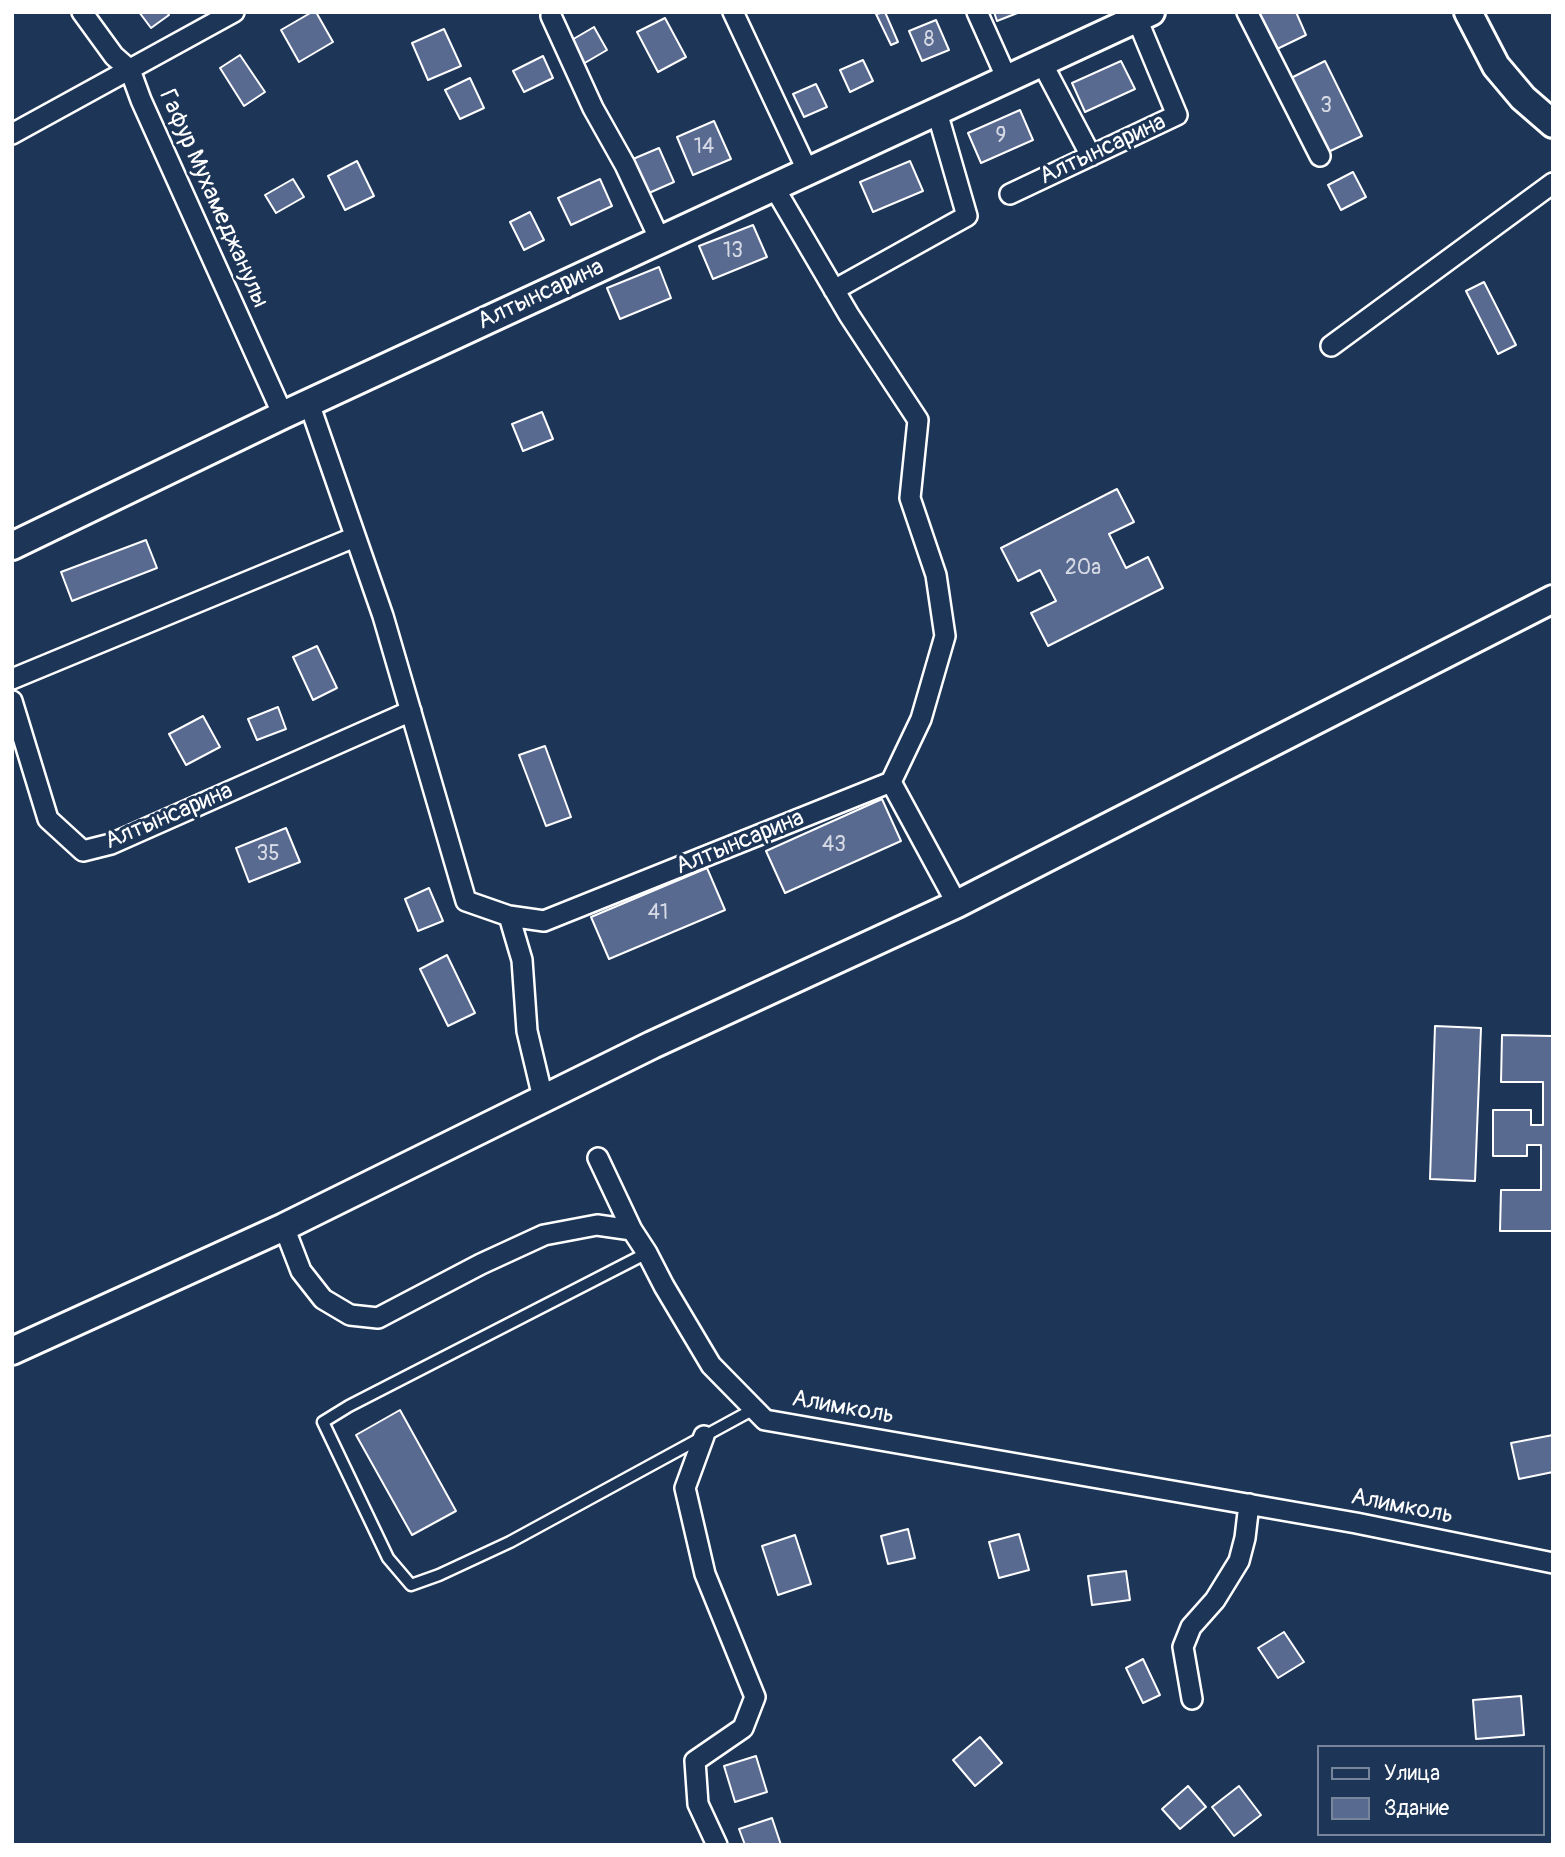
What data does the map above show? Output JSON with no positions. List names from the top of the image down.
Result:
{
  "streets": {
    "street": ["Алтынсарина", "Гафур Мухамеджанулы", "Алимколь"]
  },
  "crossings": [
    ["Алтынсарина", "Гафур Мухамеджанулы"]
  ],
  "house_numbers": [
    "8",
    "3",
    "9",
    "14",
    "13",
    "20а",
    "43",
    "35",
    "41"
  ],
  "legend": ["Улица", "Здание"]
}
